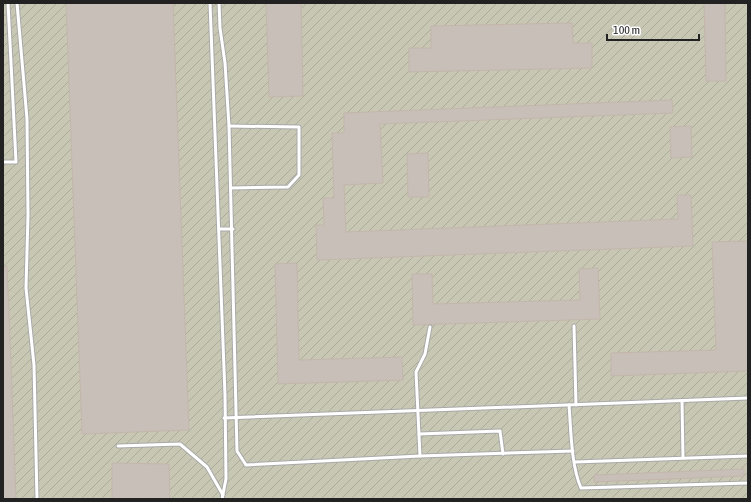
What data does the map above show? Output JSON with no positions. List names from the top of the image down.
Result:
{
  "scale_bar": "100 m"
}
